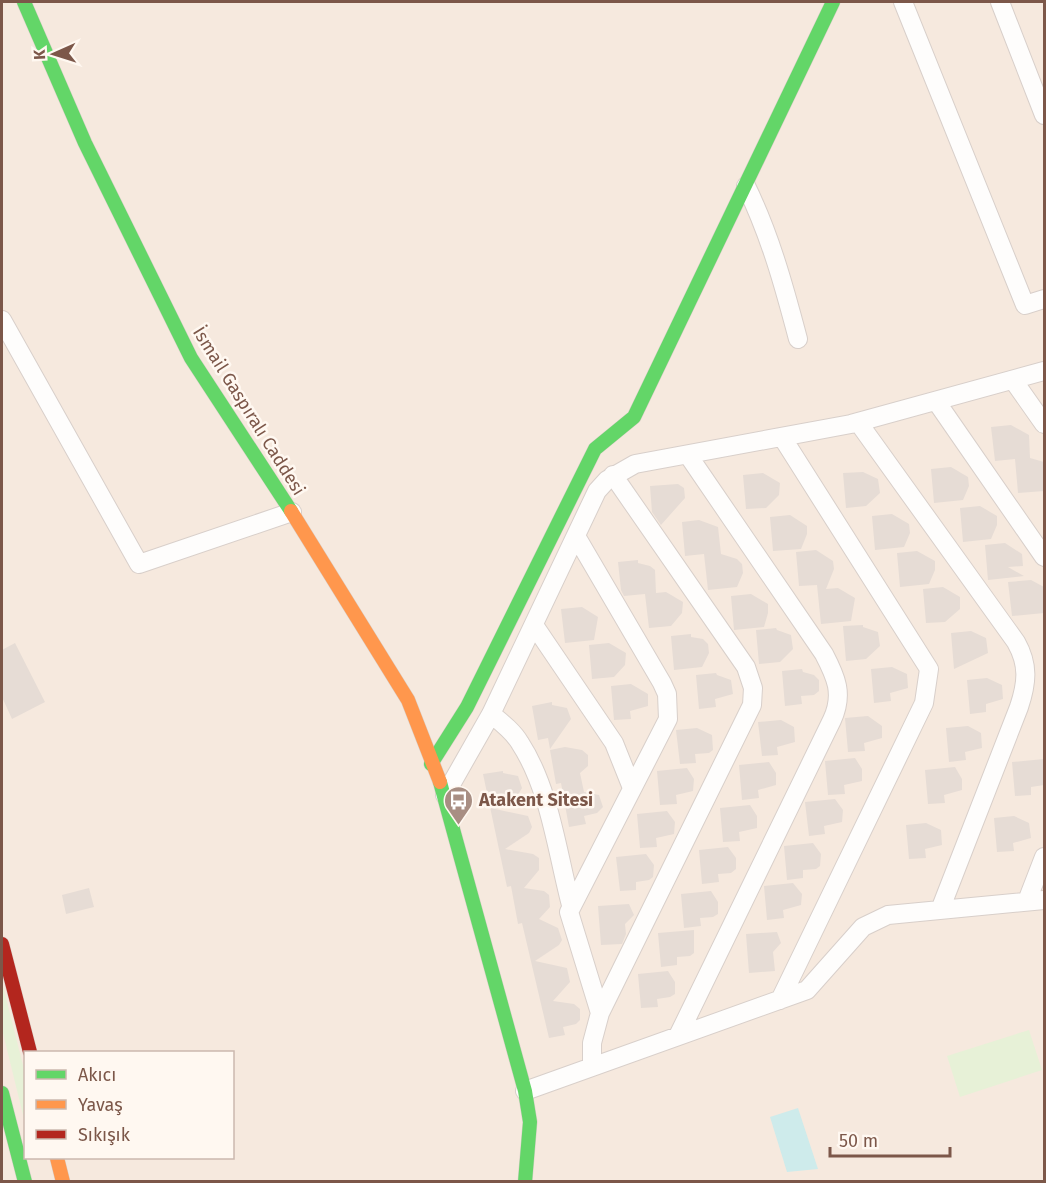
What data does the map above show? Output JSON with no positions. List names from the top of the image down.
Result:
{
  "streets": {
    "main road": ["İsmail Gaspıralı Caddesi"]
  },
  "places": {
    "bus stop": ["Atakent Sitesi"]
  },
  "legend": ["Akıcı", "Yavaş", "Sıkışık"],
  "scale_bar": "50 m",
  "north": "left"
}
